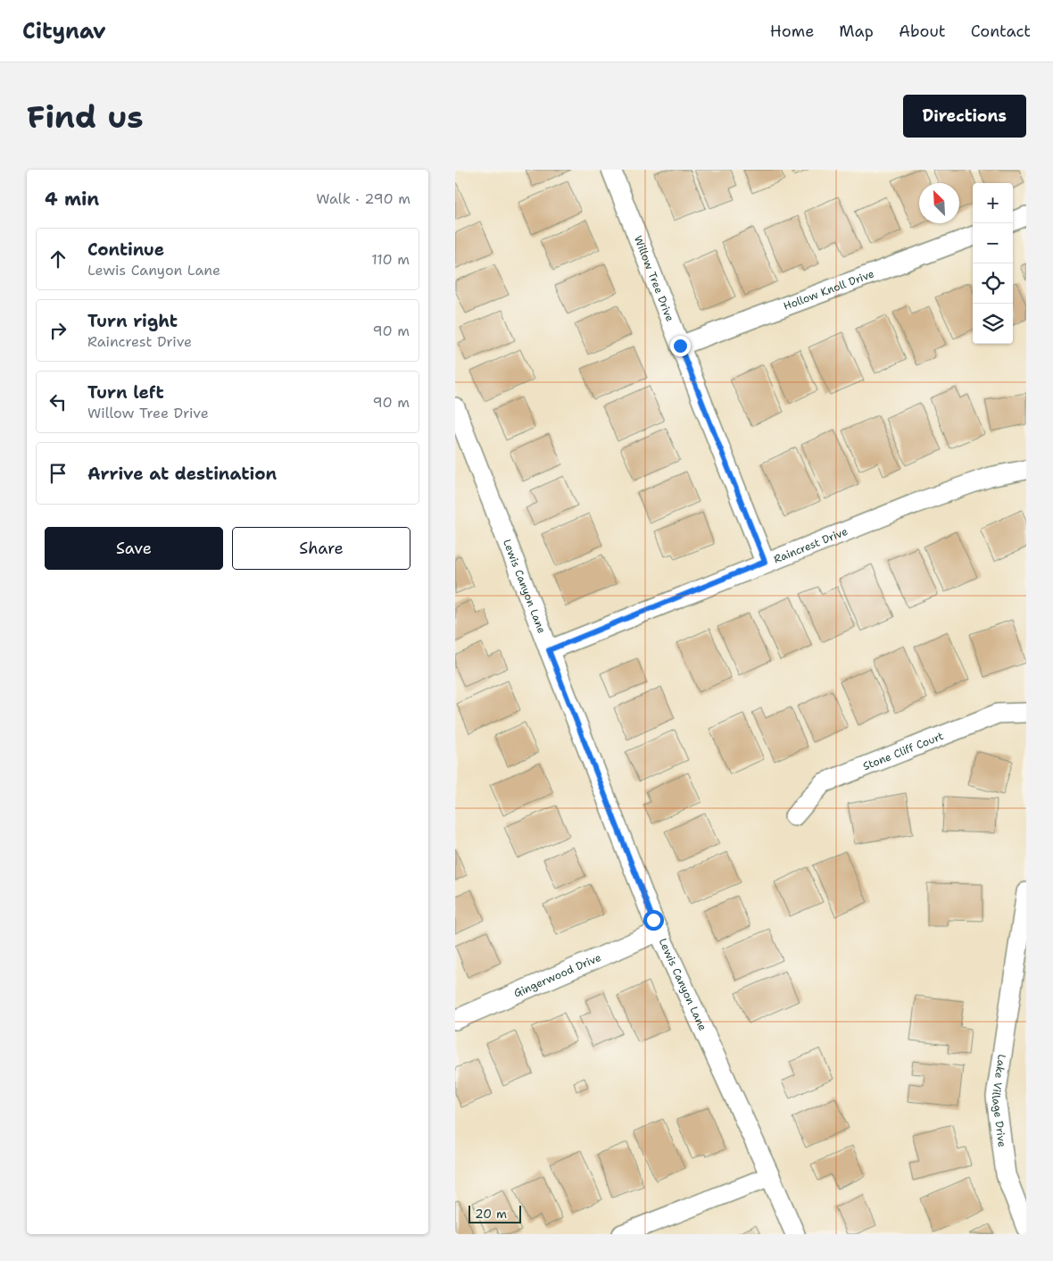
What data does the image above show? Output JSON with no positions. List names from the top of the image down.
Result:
{
  "streets": {
    "street": [
      "Willow Tree Drive",
      "Hollow Knoll Drive",
      "Raincrest Drive",
      "Lewis Canyon Lane",
      "Stone Cliff Court",
      "Gingerwood Drive",
      "Lake Village Drive"
    ]
  },
  "crossings": [
    ["Willow Tree Drive", "Hollow Knoll Drive"],
    ["Willow Tree Drive", "Raincrest Drive"],
    ["Raincrest Drive", "Lewis Canyon Lane"],
    ["Lewis Canyon Lane", "Gingerwood Drive"]
  ],
  "scale_bar": "20 m",
  "north": "top left",
  "page": {
    "header": "Citynav",
    "nav": [
      "Home",
      "Map",
      "About",
      "Contact"
    ],
    "buttons": [
      "Directions",
      ["Save", "Share"]
    ],
    "title": "Find us",
    "heading": ["4 min", "Walk · 290 m"],
    "map_buttons": ["+", "−"],
    "list": [
      ["Continue", "Lewis Canyon Lane", "110 m"],
      ["Turn right", "Raincrest Drive", "90 m"],
      ["Turn left", "Willow Tree Drive", "90 m"],
      "Arrive at destination"
    ],
    "scale": "20 m"
  }
}
